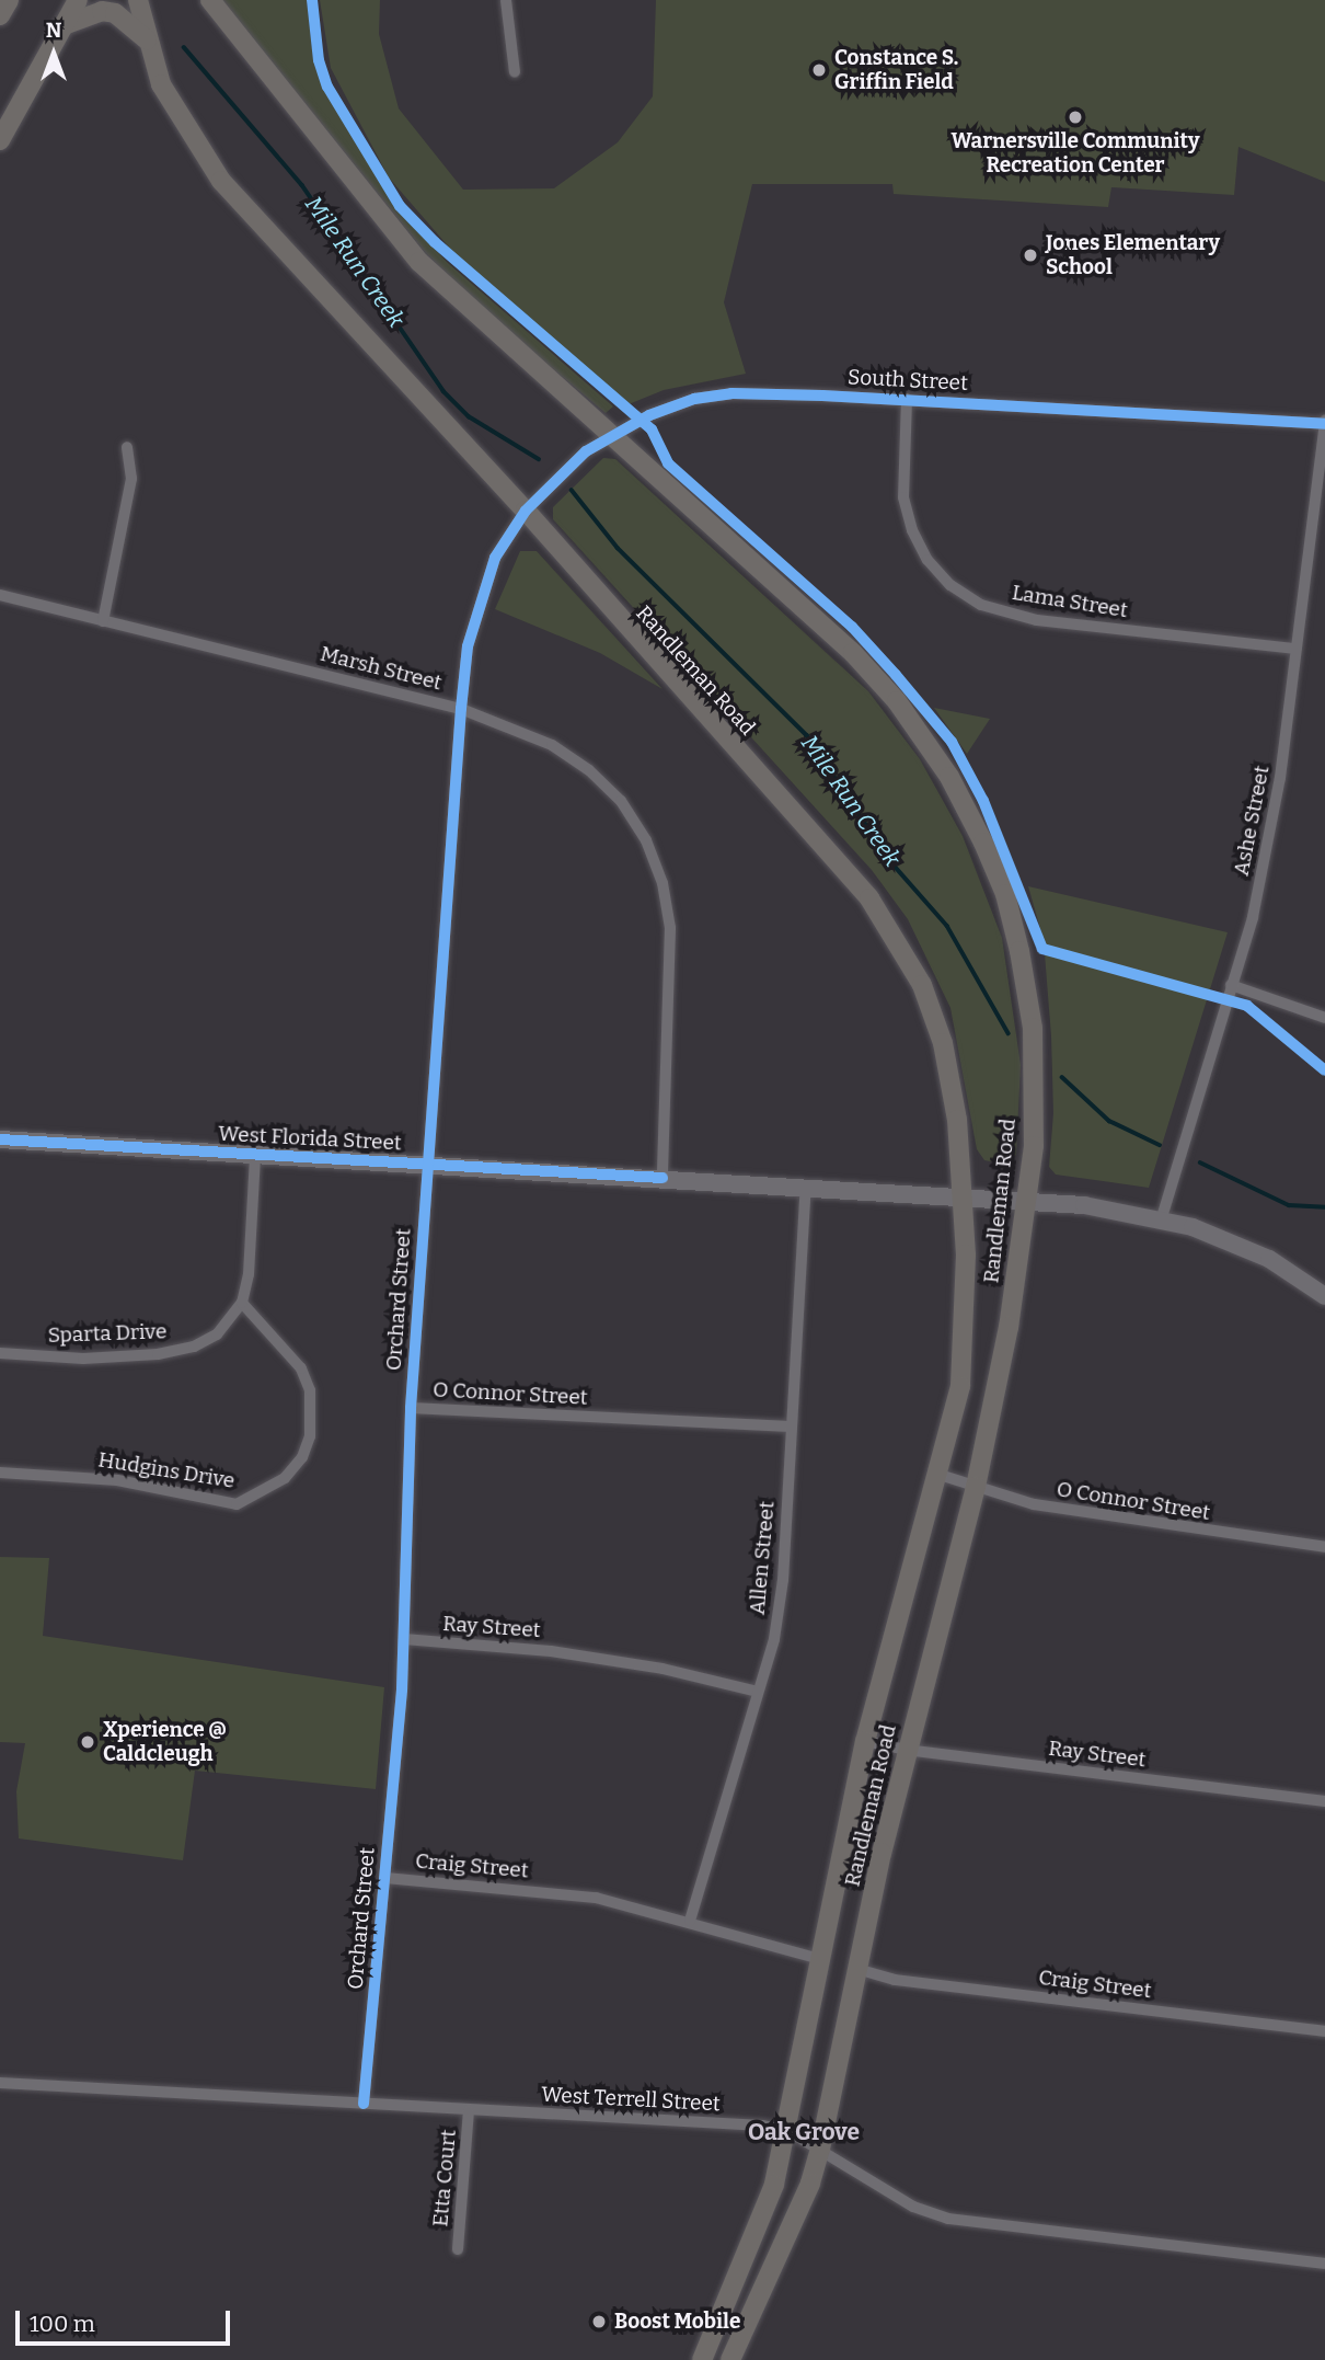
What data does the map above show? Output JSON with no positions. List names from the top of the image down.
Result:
{
  "streets": {
    "main road": ["Randleman Road", "West Florida Street"],
    "street": [
      "South Street",
      "Lama Street",
      "Marsh Street",
      "Ashe Street",
      "Orchard Street",
      "Sparta Drive",
      "O Connor Street",
      "Hudgins Drive",
      "Allen Street",
      "Ray Street",
      "Craig Street",
      "West Terrell Street",
      "Etta Court"
    ]
  },
  "crossings": [
    ["South Street", "Lama Street"],
    ["South Street", "Randleman Road"],
    ["South Street", "Ashe Street"],
    ["South Street", "Orchard Street"],
    ["Lama Street", "Ashe Street"],
    ["Marsh Street", "West Florida Street"],
    ["Marsh Street", "Orchard Street"],
    ["Randleman Road", "West Florida Street"],
    ["Randleman Road", "Orchard Street"],
    ["Randleman Road", "O Connor Street"],
    ["Randleman Road", "Ray Street"],
    ["Randleman Road", "Craig Street"],
    ["Randleman Road", "West Terrell Street"],
    ["Ashe Street", "West Florida Street"],
    ["West Florida Street", "Orchard Street"],
    ["West Florida Street", "Allen Street"],
    ["Orchard Street", "O Connor Street"],
    ["Orchard Street", "Ray Street"],
    ["Orchard Street", "Craig Street"],
    ["Orchard Street", "West Terrell Street"],
    ["Sparta Drive", "Hudgins Drive"],
    ["O Connor Street", "Allen Street"],
    ["Allen Street", "Ray Street"],
    ["Allen Street", "Craig Street"],
    ["West Terrell Street", "Etta Court"]
  ],
  "districts": ["Oak Grove"],
  "water": ["Mile Run Creek"],
  "places": [
    "Constance S. Griffin Field",
    "Warnersville Community Recreation Center",
    "Jones Elementary School",
    "Xperience @ Caldcleugh",
    "Boost Mobile"
  ],
  "scale_bar": "100 m",
  "north": "top"
}
